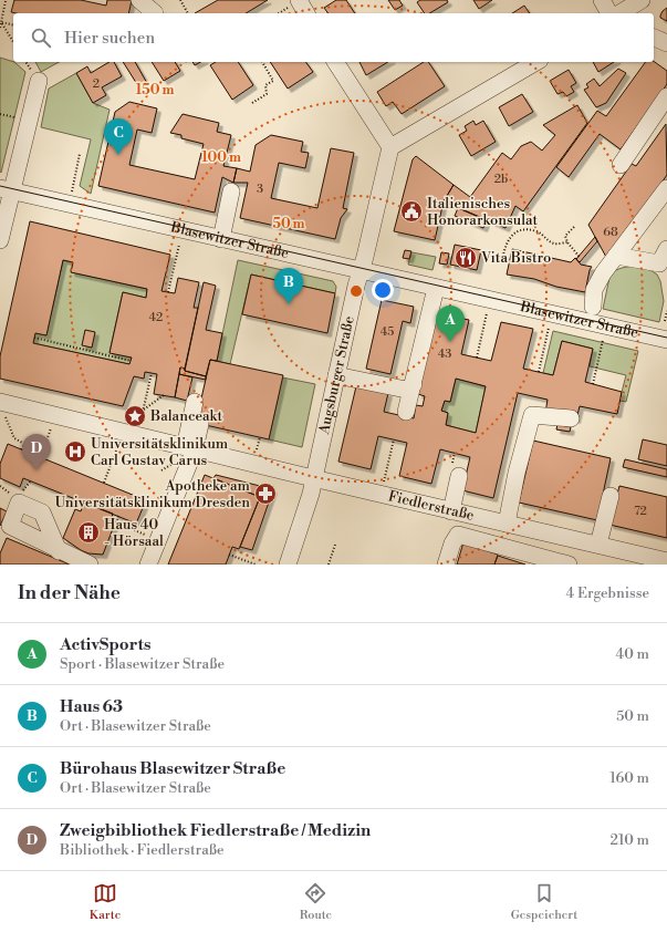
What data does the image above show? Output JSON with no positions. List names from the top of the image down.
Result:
{
  "streets": {
    "street": ["Blasewitzer Straße", "Augsburger Straße", "Fiedlerstraße"]
  },
  "crossings": [
    ["Blasewitzer Straße", "Augsburger Straße"],
    ["Augsburger Straße", "Fiedlerstraße"]
  ],
  "places": {
    "public building": ["Italienisches Honorarkonsulat"],
    "restaurant": ["Vita Bistro"],
    "place": ["Balanceakt"],
    "hospital": ["Universitätsklinikum Carl Gustav Carus"],
    "pharmacy": ["Apotheke am Universitätsklinikum Dresden"],
    "building": ["Haus 40 - Hörsaal"]
  },
  "house_numbers": [
    "2",
    "2b",
    "3",
    "68",
    "42",
    "45",
    "43",
    "72"
  ],
  "page": {
    "search": "Hier suchen",
    "pins": [
      "C",
      "B",
      "A",
      "D"
    ],
    "heading": ["In der Nähe", "4 Ergebnisse"],
    "list": [
      {
        "mark": "A",
        "name": "ActivSports",
        "note": "Sport · Blasewitzer Straße",
        "value": "40 m"
      },
      {
        "mark": "B",
        "name": "Haus 63",
        "note": "Ort · Blasewitzer Straße",
        "value": "50 m"
      },
      {
        "mark": "C",
        "name": "Bürohaus Blasewitzer Straße",
        "note": "Ort · Blasewitzer Straße",
        "value": "160 m"
      },
      {
        "mark": "D",
        "name": "Zweigbibliothek Fiedlerstraße / Medizin",
        "note": "Bibliothek · Fiedlerstraße",
        "value": "210 m"
      }
    ],
    "nav": ["Karte", "Route", "Gespeichert"]
  },
  "rings": ["150 m", "100 m", "50 m"]
}
